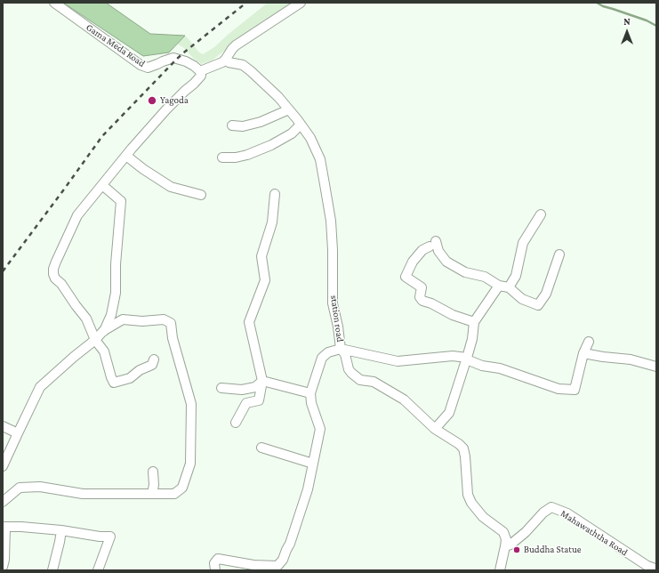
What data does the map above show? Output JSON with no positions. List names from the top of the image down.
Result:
{
  "streets": {
    "street": ["Gama Meda Road", "station road", "Mahawaththa Road"]
  },
  "crossings": [
    ["station road", "Mahawaththa Road"]
  ],
  "places": ["Yagoda", "Buddha Statue"],
  "north": "top"
}
